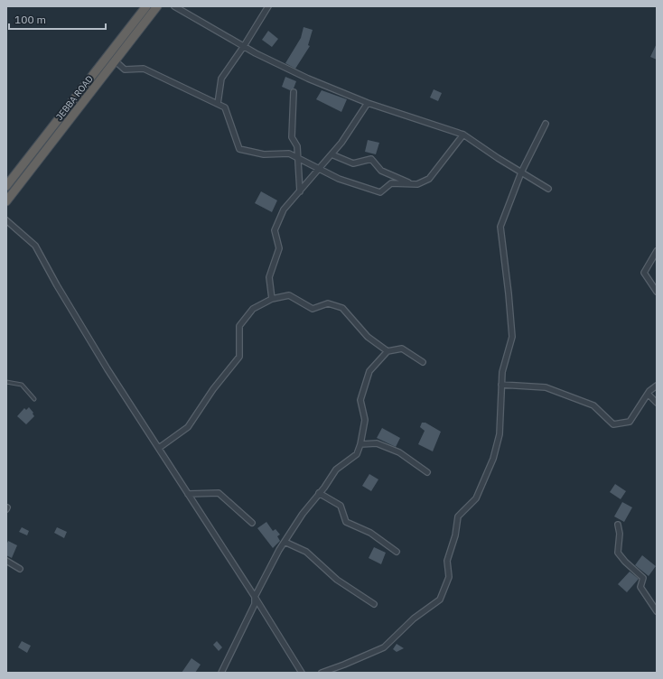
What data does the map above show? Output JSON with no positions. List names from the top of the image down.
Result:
{
  "streets": {
    "highway": ["JEBBA ROAD"]
  },
  "scale_bar": "100 m"
}
